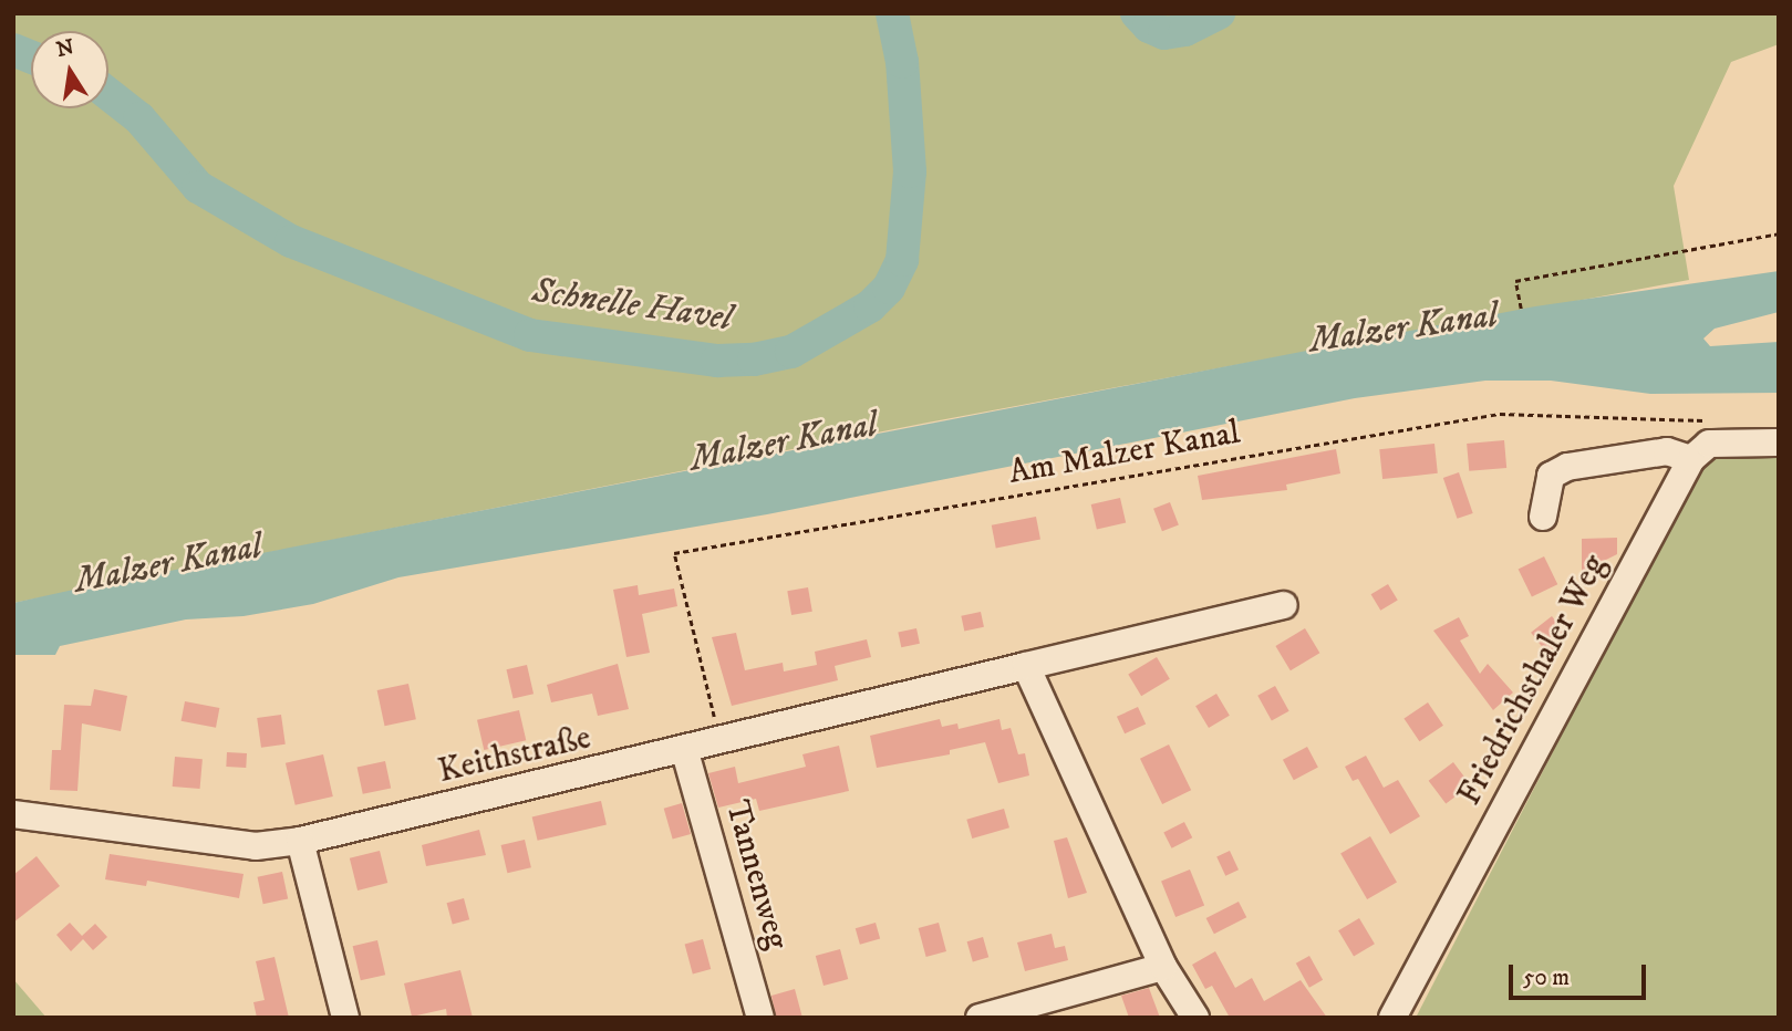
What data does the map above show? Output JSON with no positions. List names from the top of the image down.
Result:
{
  "streets": {
    "street": ["Friedrichsthaler Weg", "Keithstraße", "Tannenweg"],
    "path": ["Am Malzer Kanal"]
  },
  "crossings": [
    ["Am Malzer Kanal", "Keithstraße"],
    ["Keithstraße", "Tannenweg"]
  ],
  "water": ["Schnelle Havel", "Malzer Kanal"],
  "scale_bar": "50 m",
  "north": "top"
}
